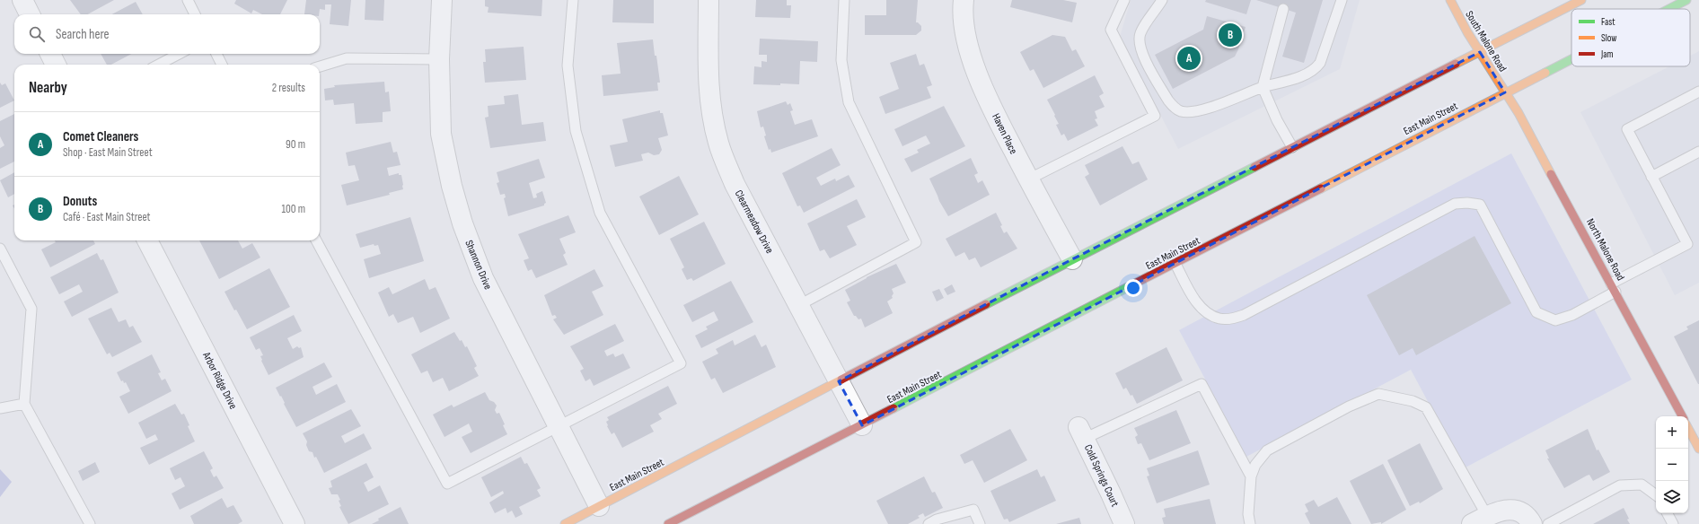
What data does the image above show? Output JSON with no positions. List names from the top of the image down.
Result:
{
  "streets": {
    "main road": ["South Malone Road", "East Main Street", "North Malone Road"],
    "street": [
      "Haven Place",
      "Clearmeadow Drive",
      "Shannon Drive",
      "Arbor Ridge Drive",
      "Cold Springs Court"
    ]
  },
  "crossings": [
    ["South Malone Road", "East Main Street"],
    ["South Malone Road", "North Malone Road"],
    ["East Main Street", "Haven Place"],
    ["East Main Street", "Clearmeadow Drive"],
    ["East Main Street", "North Malone Road"],
    ["East Main Street", "Shannon Drive"]
  ],
  "legend": ["Fast", "Slow", "Jam"],
  "page": {
    "search": "Search here",
    "pins": ["B", "A"],
    "heading": ["Nearby", "2 results"],
    "list": [
      {
        "mark": "A",
        "name": "Comet Cleaners",
        "note": "Shop · East Main Street",
        "value": "90 m"
      },
      {
        "mark": "B",
        "name": "Donuts",
        "note": "Café · East Main Street",
        "value": "100 m"
      }
    ],
    "map_buttons": ["+", "−"]
  }
}
